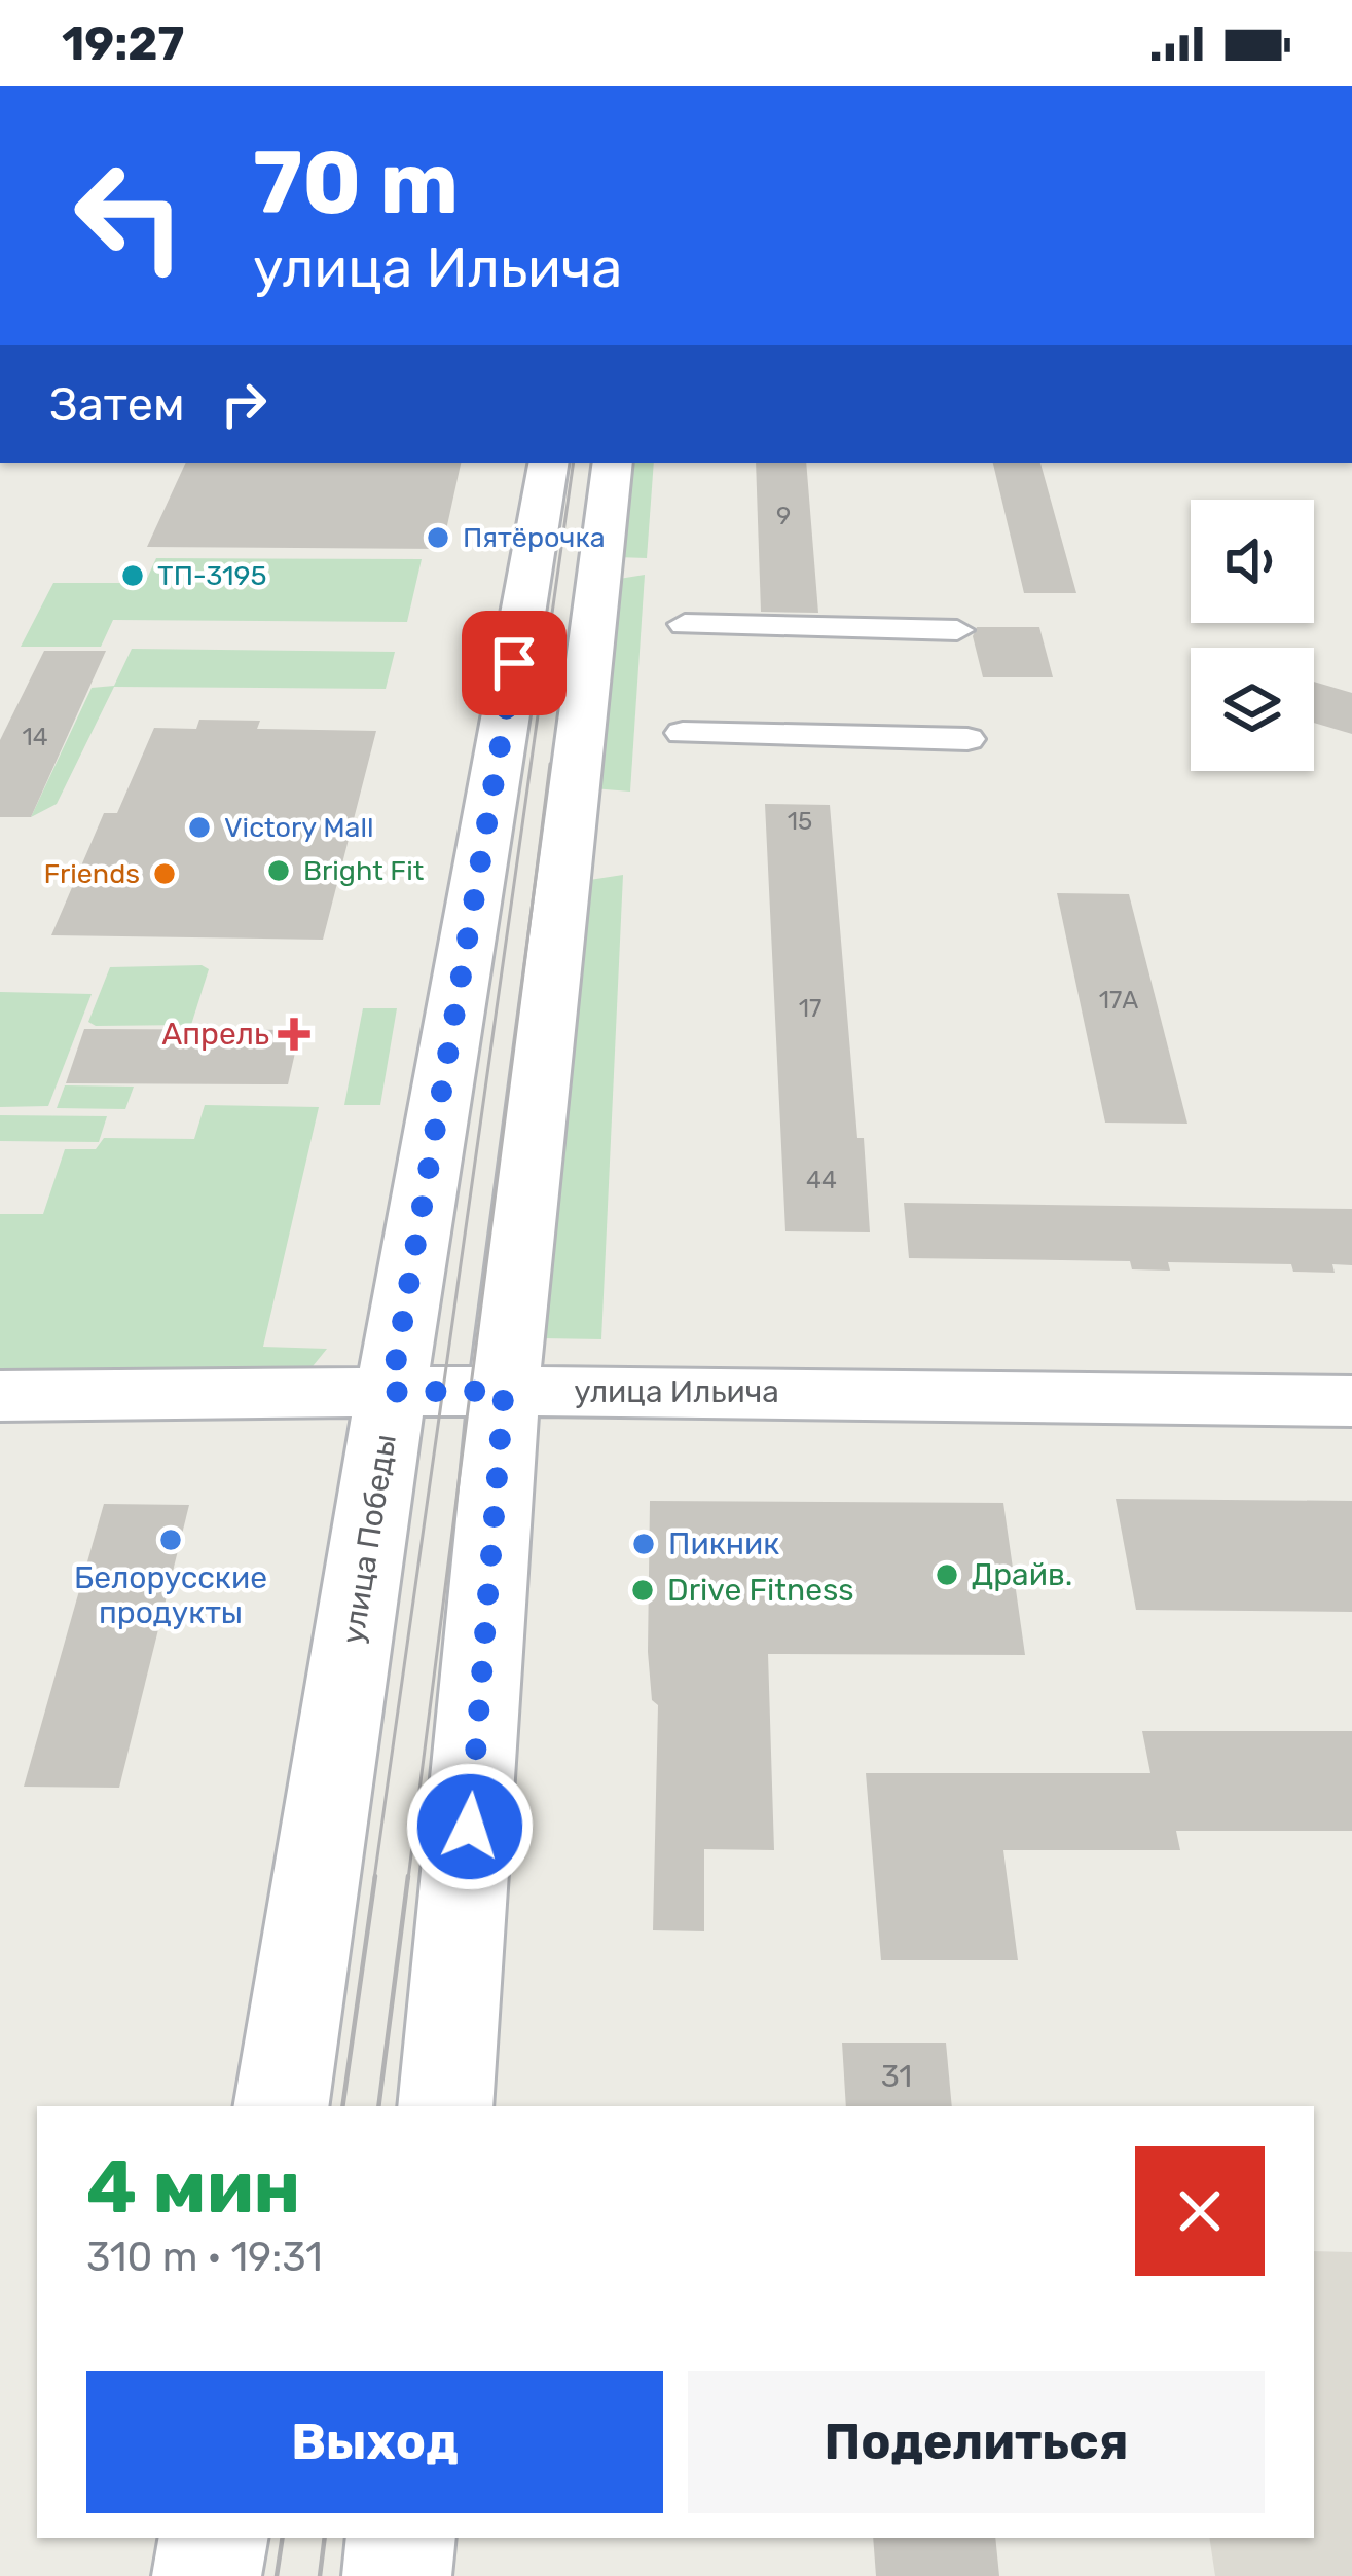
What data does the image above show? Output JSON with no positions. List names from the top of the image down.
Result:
{
  "streets": {
    "main road": ["улица Ильича", "улица Победы"]
  },
  "crossings": [
    ["улица Ильича", "улица Победы"]
  ],
  "places": {
    "other": [
      "Пятёрочка",
      "ТП-3195",
      "Victory Mall",
      "Bright Fit",
      "Friends",
      "Белорусские продукты",
      "Пикник",
      "Драйв.",
      "Drive Fitness"
    ],
    "health": ["Апрель"]
  },
  "house_numbers": [
    "9",
    "14",
    "15",
    "17А",
    "17",
    "44",
    "31"
  ],
  "page": {
    "status": "19:27",
    "turn": ["70 m", "улица Ильича"],
    "then": "Затем",
    "heading": ["4 мин", "310 m · 19:31"],
    "buttons": ["Выход", "Поделиться"]
  }
}
